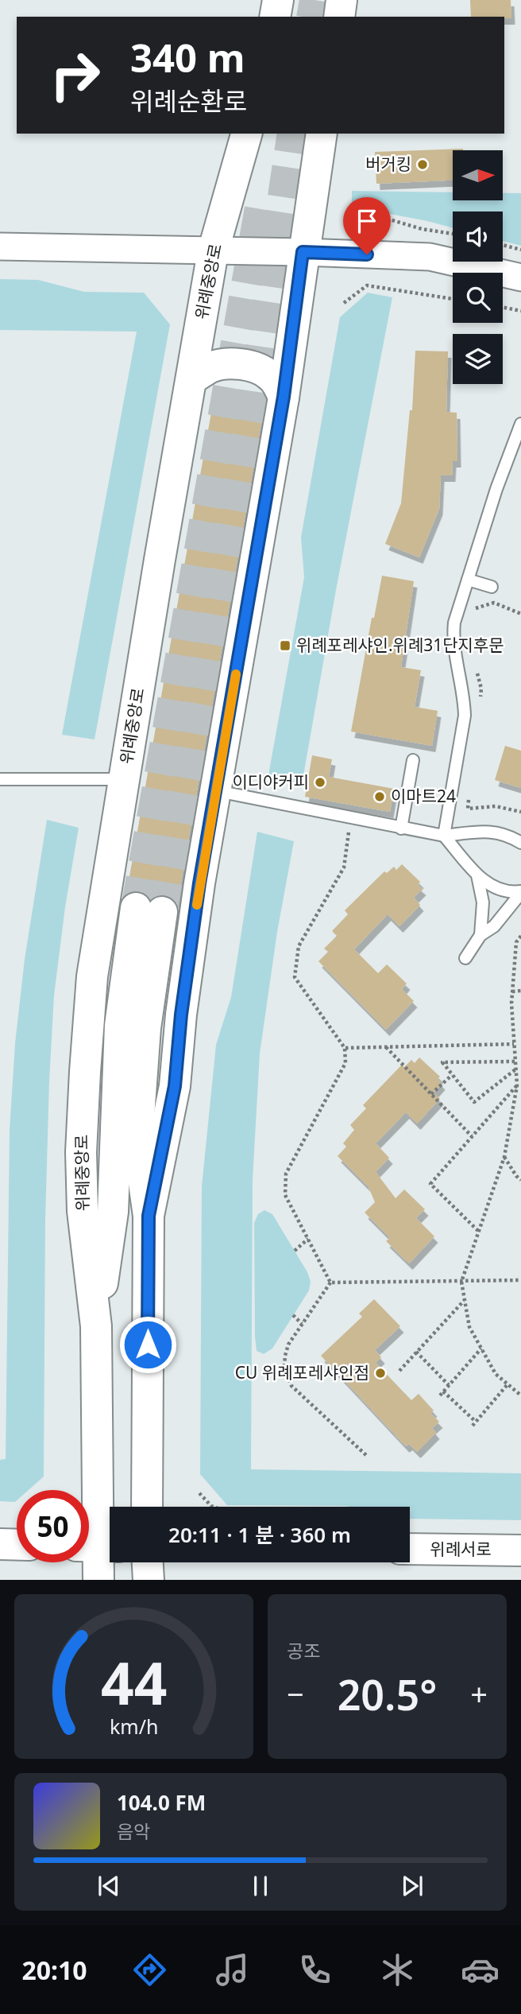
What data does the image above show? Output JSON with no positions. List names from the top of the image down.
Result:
{
  "streets": {
    "main road": ["위례중앙로", "위례서로"]
  },
  "places": {
    "other": [
      "버거킹",
      "이디야커피",
      "이마트24",
      "CU 위례포레샤인점"
    ],
    "transit": ["위례포레샤인.위례31단지후문"]
  },
  "north": "right",
  "page": {
    "turn": ["340 m", "위례순환로"],
    "limit": "50",
    "trip": "20:11 · 1 분 · 360 m",
    "tile": "공조",
    "heat": ["−", "20.5°", "+"],
    "song": ["104.0 FM", "음악"],
    "tabs": "20:10",
    "gauge": ["44", "km/h"]
  }
}
